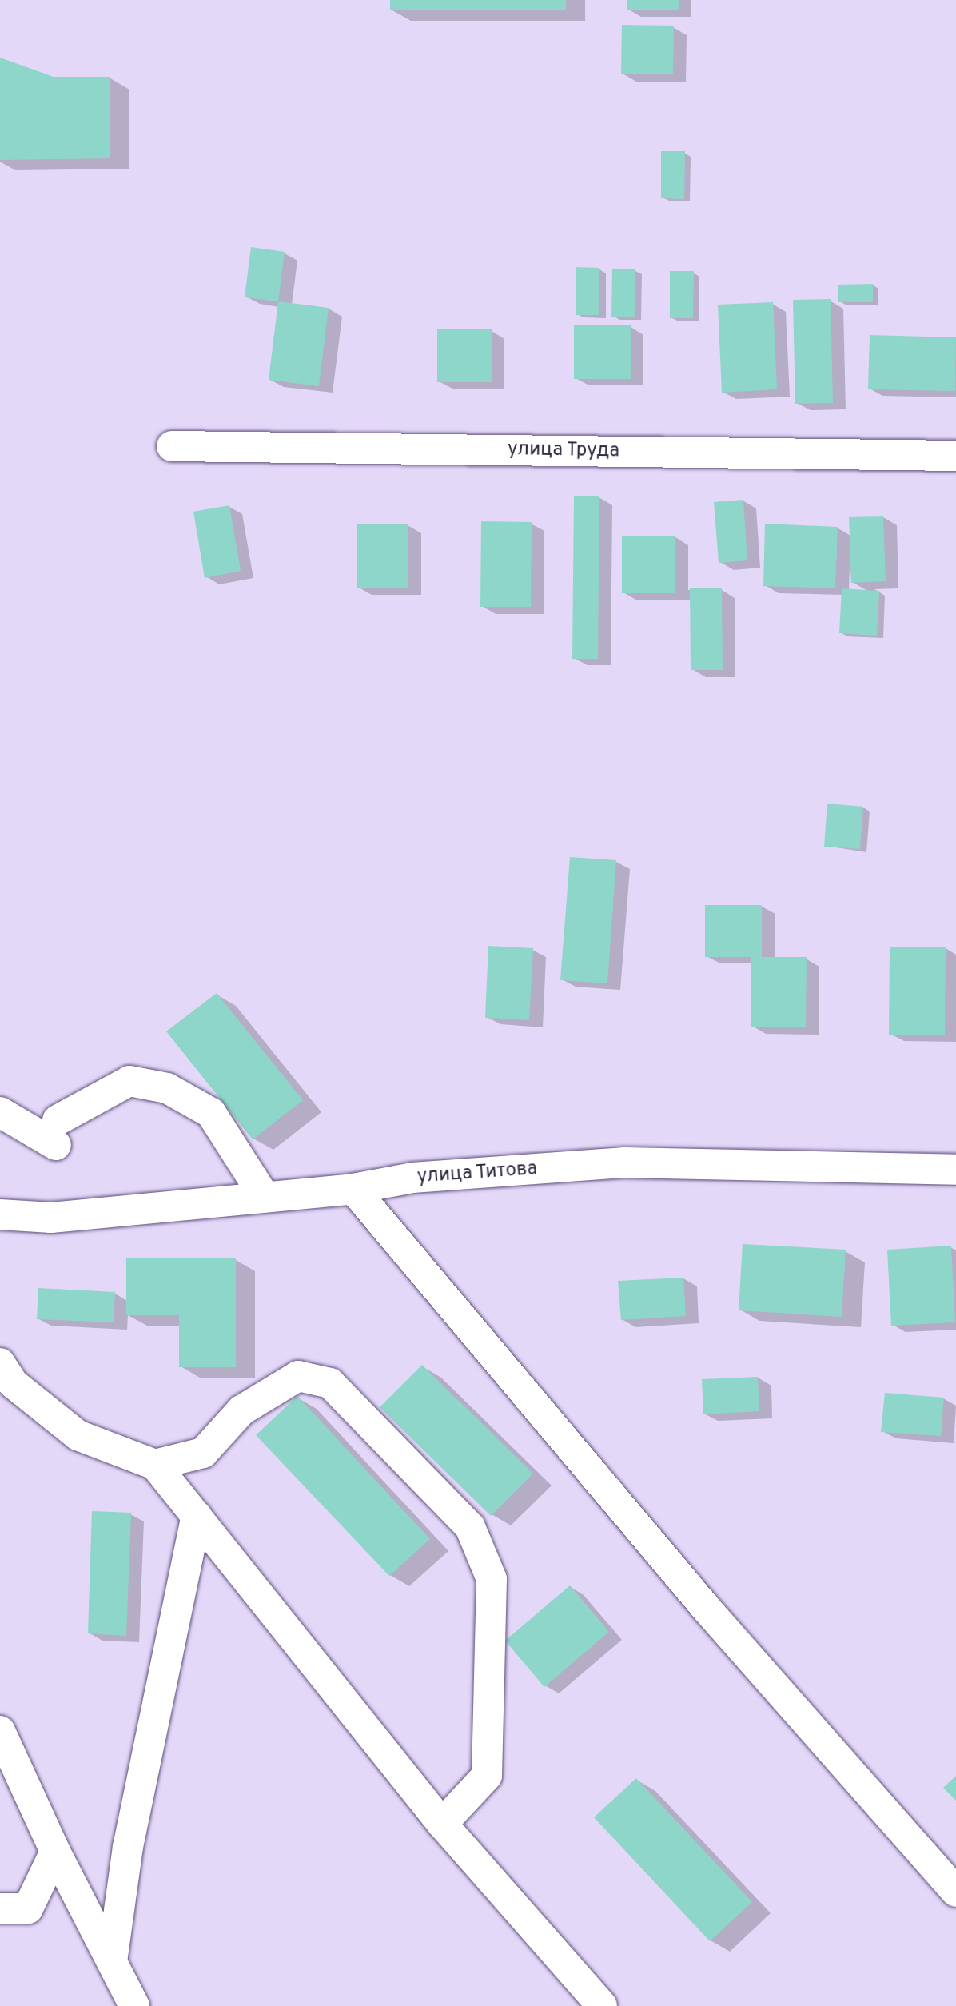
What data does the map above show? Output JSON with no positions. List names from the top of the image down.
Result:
{
  "streets": {
    "street": ["улица Труда", "улица Титова"]
  }
}
